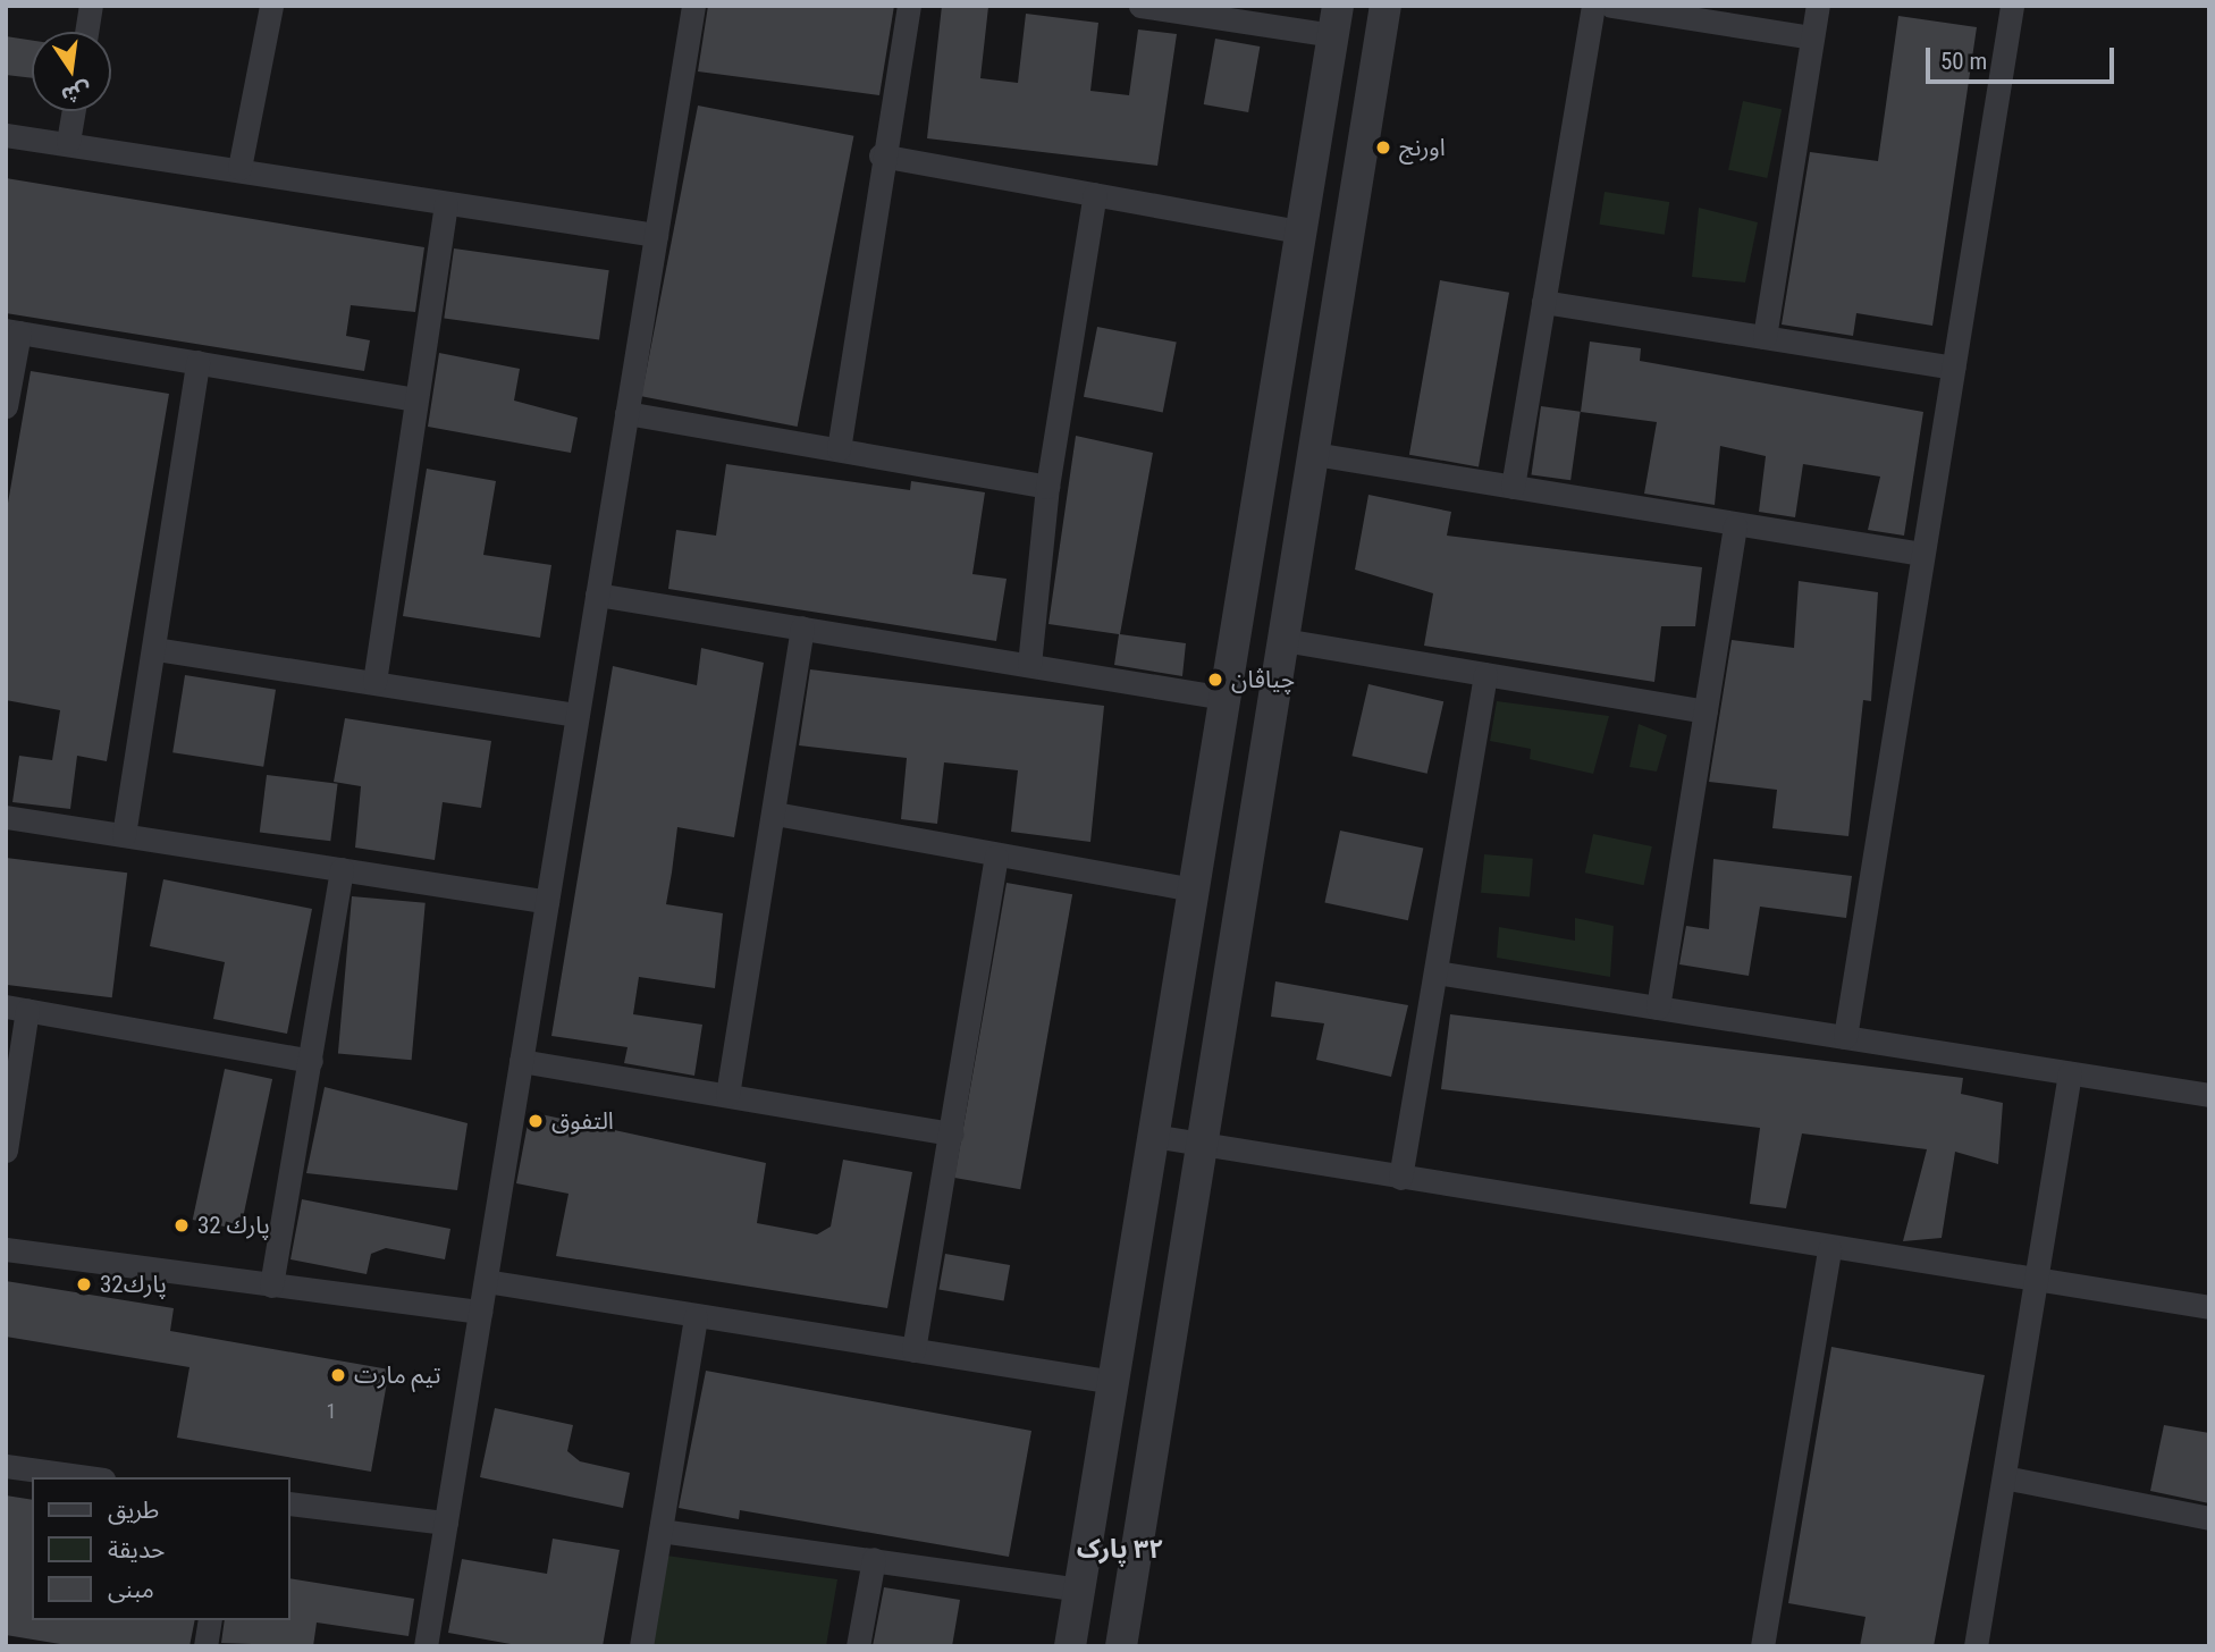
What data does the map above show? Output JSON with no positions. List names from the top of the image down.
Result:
{
  "districts": ["٣٢ پارک"],
  "places": [
    "اورنج",
    "چياڤان",
    "التفوق",
    "32 پارك",
    "32پارك",
    "تيم مارت"
  ],
  "house_numbers": ["1"],
  "legend": ["طريق", "حديقة", "مبنى"],
  "scale_bar": "50 m",
  "north": "bottom"
}
